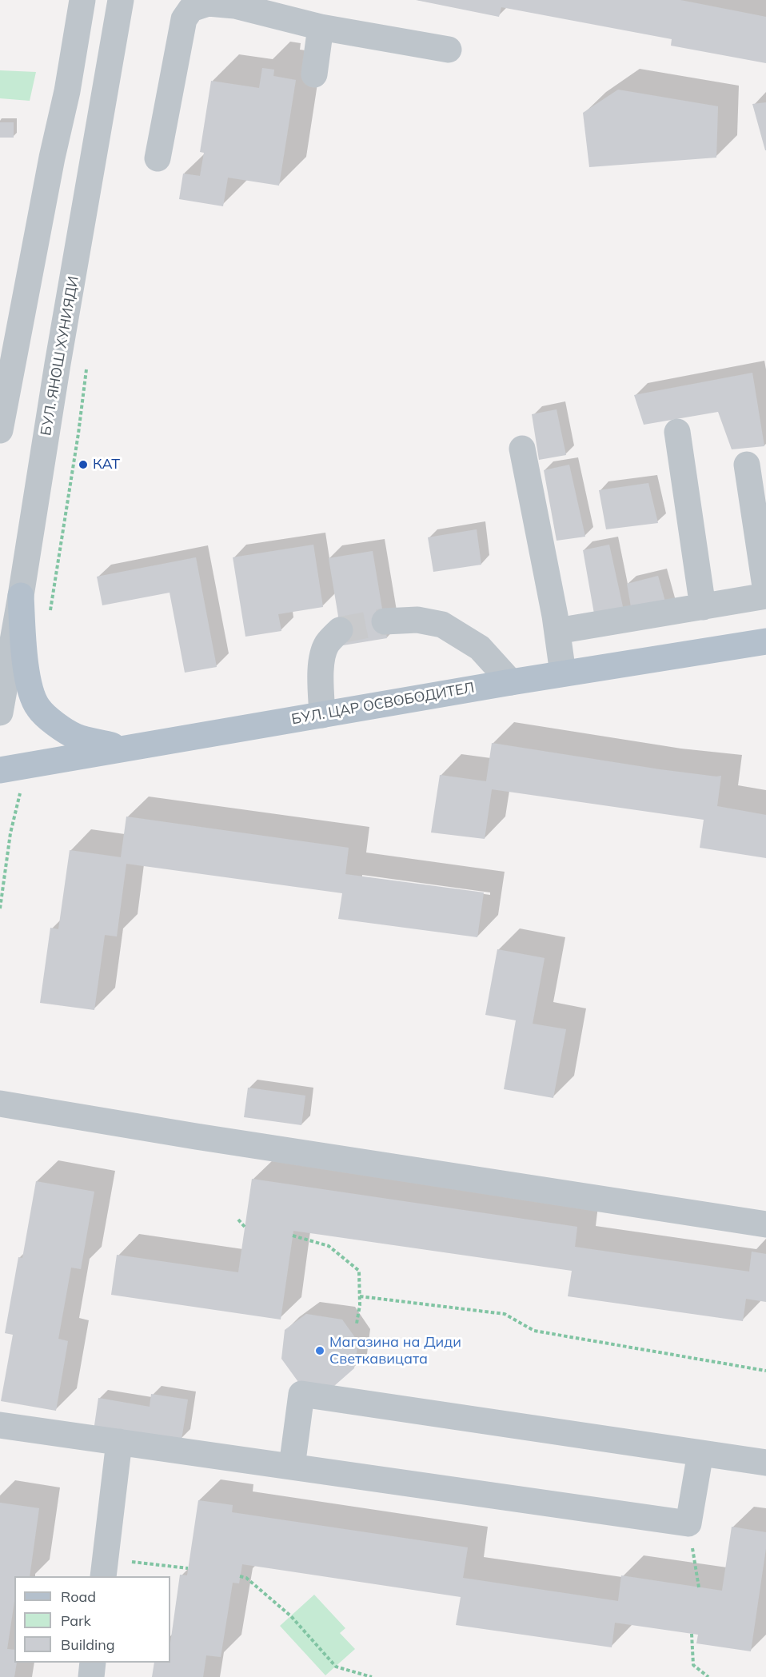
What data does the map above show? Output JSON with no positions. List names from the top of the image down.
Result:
{
  "streets": {
    "main road": ["БУЛ. ЦАР ОСВОБОДИТЕЛ"],
    "street": ["БУЛ. ЯНОШ ХУНИЯДИ"]
  },
  "places": ["КАТ", "Магазина на Диди Светкавицата"],
  "legend": ["Road", "Park", "Building"]
}
